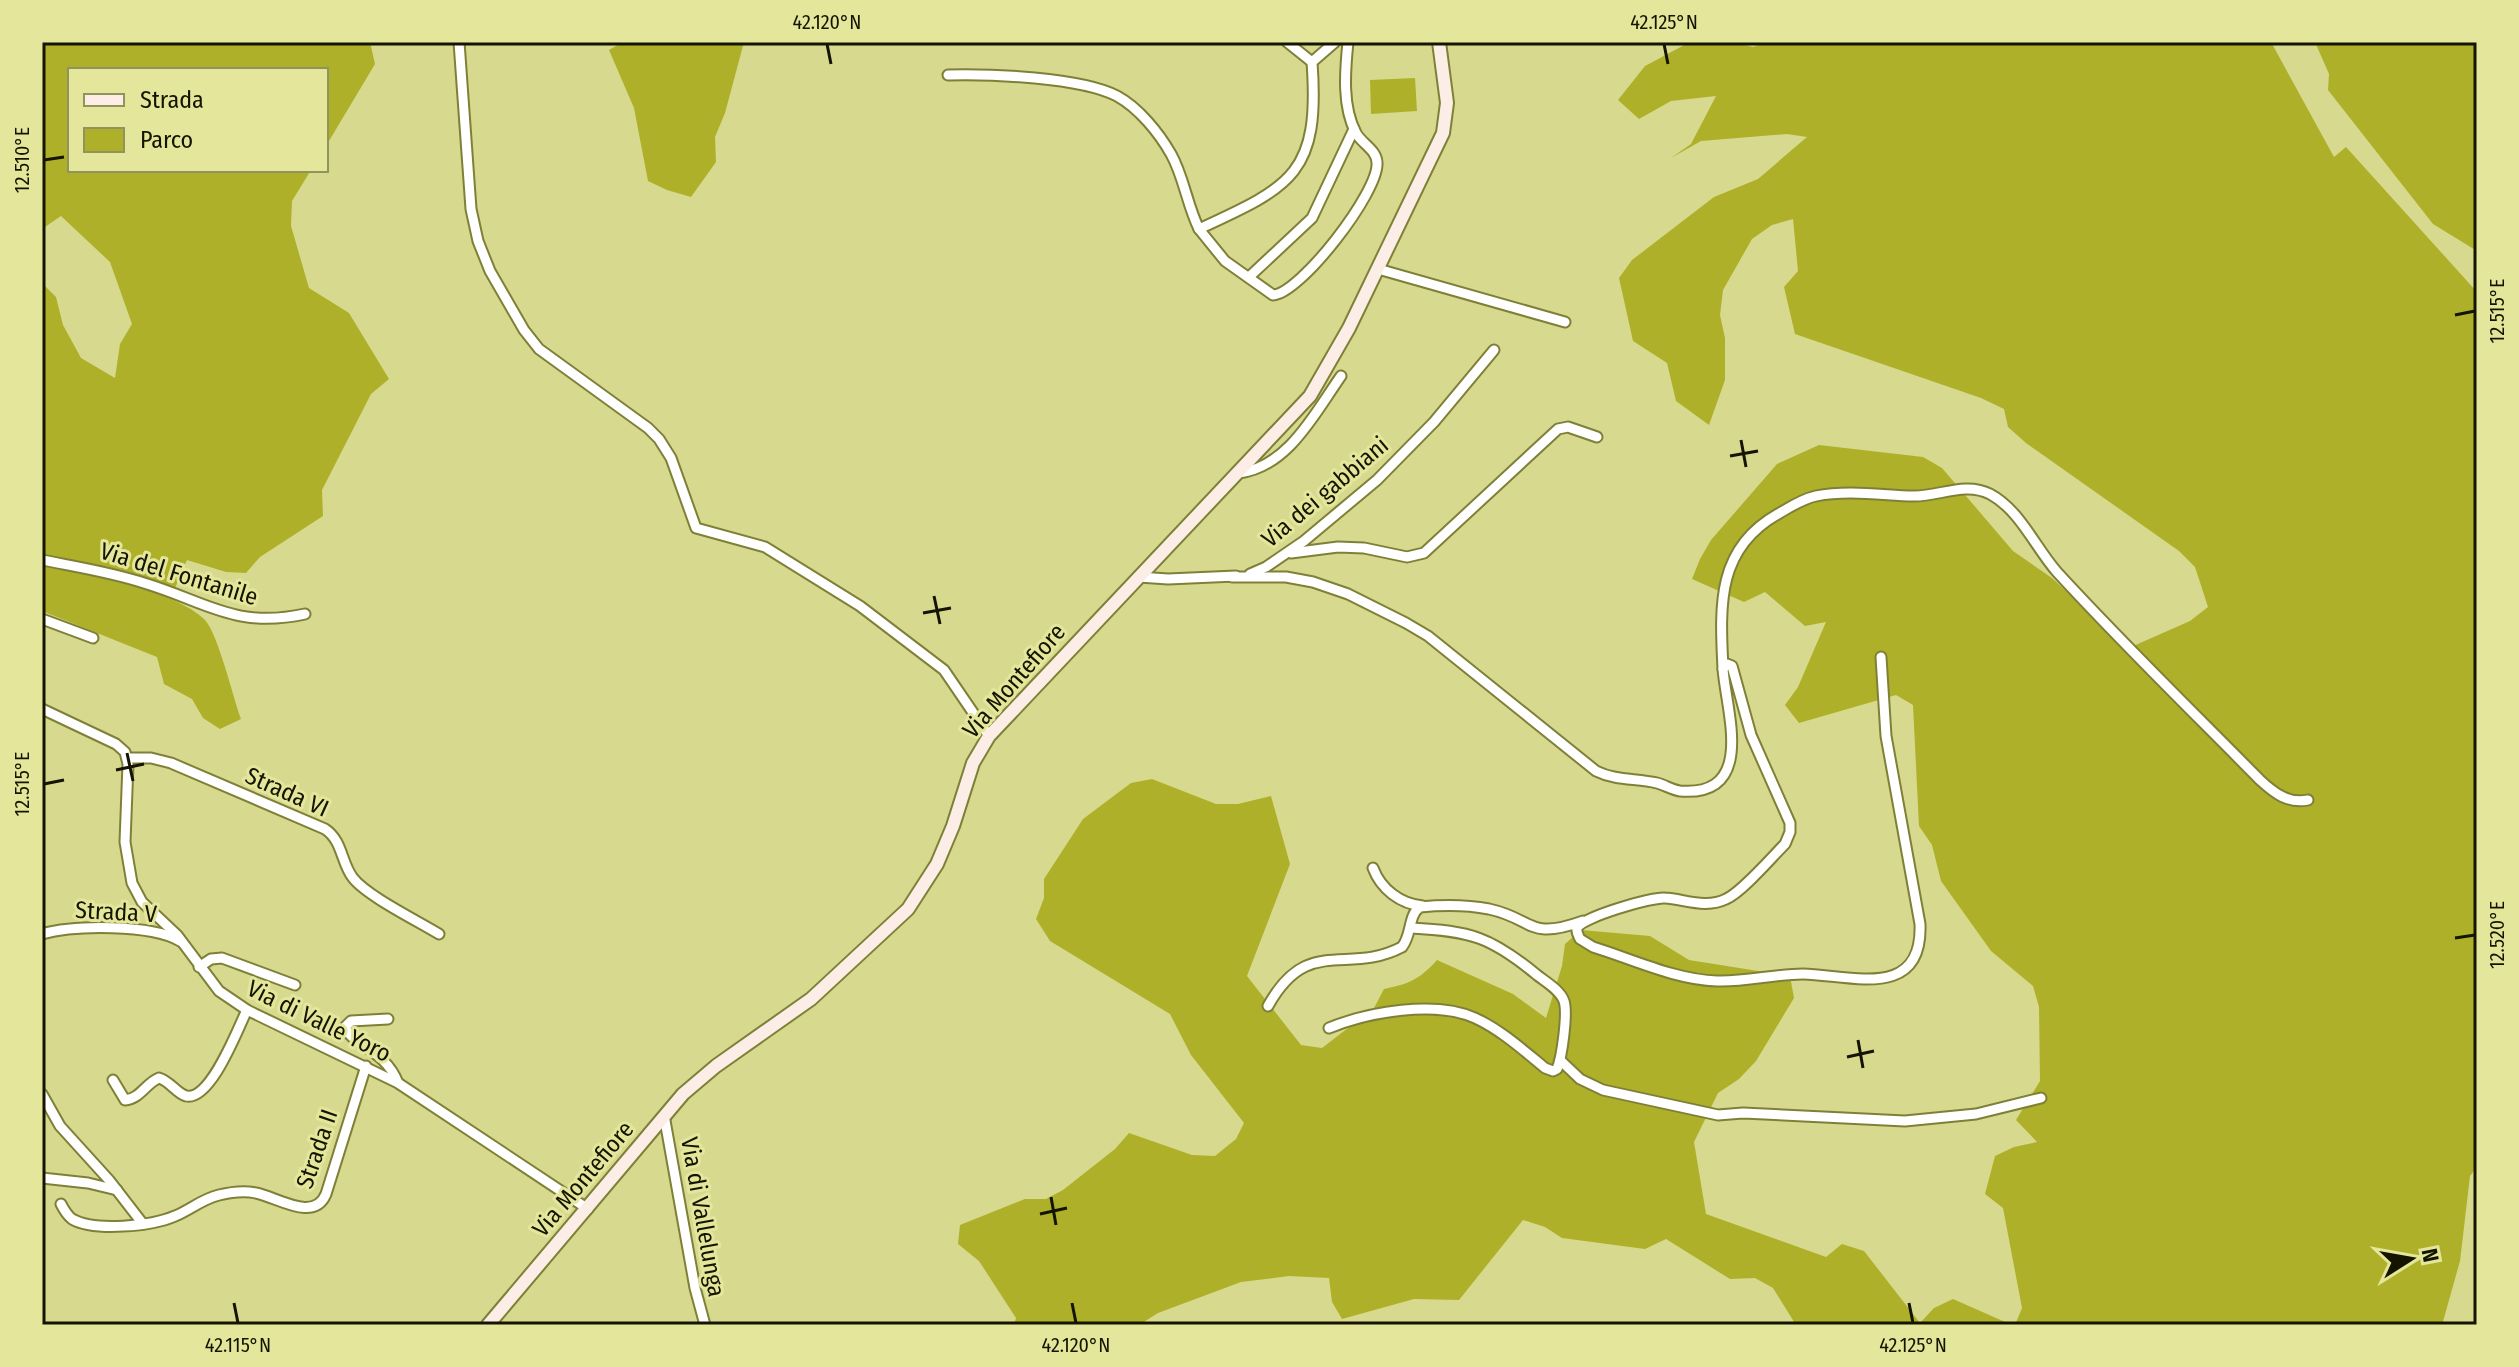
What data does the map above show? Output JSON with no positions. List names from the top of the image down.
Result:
{
  "streets": {
    "main road": ["Via Montefiore"],
    "street": [
      "Via dei gabbiani",
      "Via del Fontanile",
      "Strada VI",
      "Strada V",
      "Via di Valle Yoro",
      "Strada II",
      "Via di Vallelunga"
    ]
  },
  "crossings": [
    ["Via dei gabbiani", "Via Montefiore"],
    ["Via Montefiore", "Via di Valle Yoro"],
    ["Via Montefiore", "Via di Vallelunga"],
    ["Strada VI", "Via di Valle Yoro"],
    ["Strada V", "Via di Valle Yoro"],
    ["Via di Valle Yoro", "Strada II"]
  ],
  "legend": ["Strada", "Parco"],
  "north": "right",
  "coordinates": [
    "42.120°N",
    "42.125°N",
    "12.510°E",
    "12.515°E",
    "12.520°E",
    "42.115°N"
  ]
}
